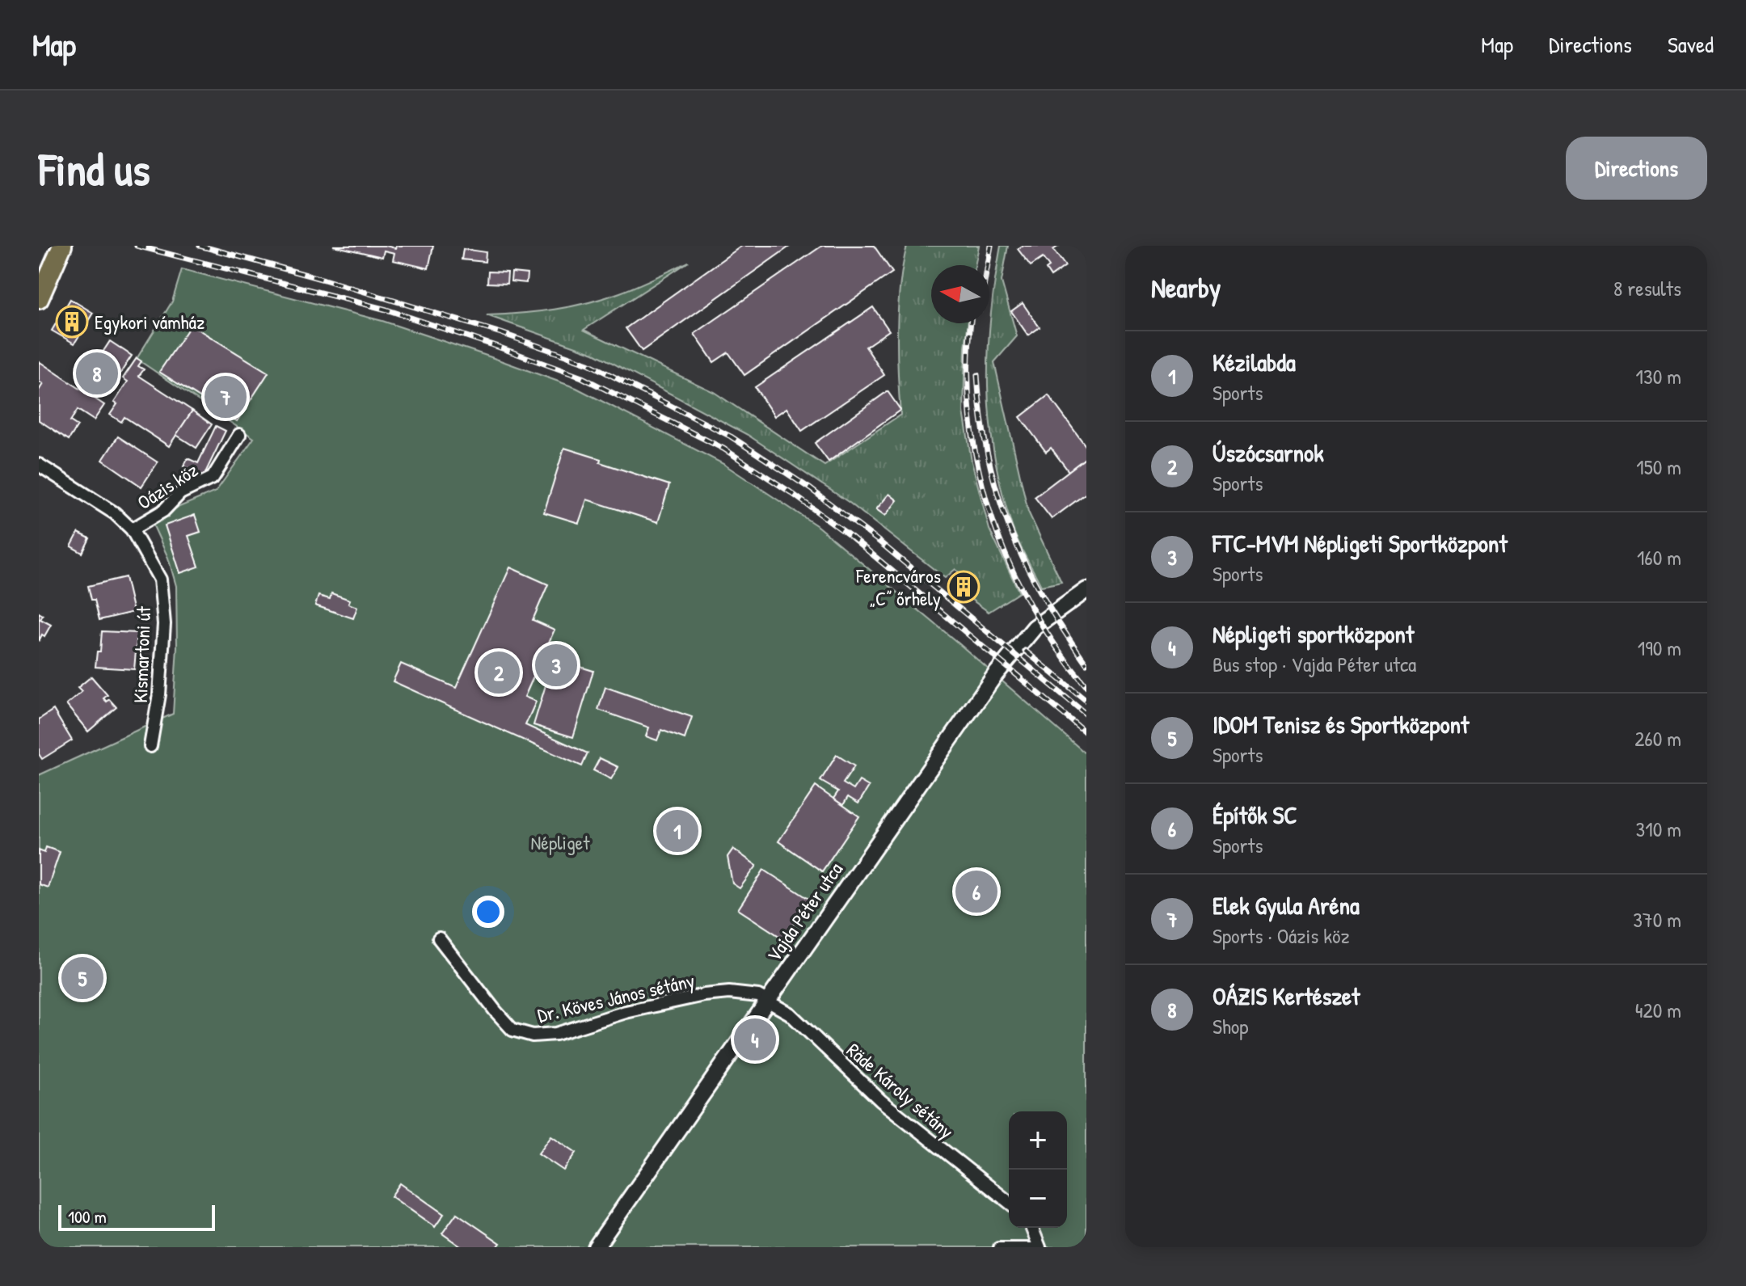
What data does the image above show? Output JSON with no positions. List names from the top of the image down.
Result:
{
  "streets": {
    "street": [
      "Oázis köz",
      "Kismartoni út",
      "Vajda Péter utca",
      "Dr. Köves János sétány",
      "Räde Károly sétány"
    ]
  },
  "crossings": [
    ["Oázis köz", "Kismartoni út"],
    ["Vajda Péter utca", "Dr. Köves János sétány"],
    ["Vajda Péter utca", "Räde Károly sétány"],
    ["Dr. Köves János sétány", "Räde Károly sétány"]
  ],
  "parks": ["Népliget"],
  "places": {
    "building": ["Egykori vámház", "Ferencváros „C” őrhely"]
  },
  "scale_bar": "100 m",
  "north": "left",
  "page": {
    "header": "Map",
    "nav": ["Map", "Directions", "Saved"],
    "buttons": "Directions",
    "title": "Find us",
    "heading": ["Nearby", "8 results"],
    "list": [
      {
        "mark": "1",
        "name": "Kézilabda",
        "note": "Sports",
        "value": "130 m"
      },
      {
        "mark": "2",
        "name": "Úszócsarnok",
        "note": "Sports",
        "value": "150 m"
      },
      {
        "mark": "3",
        "name": "FTC-MVM Népligeti Sportközpont",
        "note": "Sports",
        "value": "160 m"
      },
      {
        "mark": "4",
        "name": "Népligeti sportközpont",
        "note": "Bus stop · Vajda Péter utca",
        "value": "190 m"
      },
      {
        "mark": "5",
        "name": "IDOM Tenisz és Sportközpont",
        "note": "Sports",
        "value": "260 m"
      },
      {
        "mark": "6",
        "name": "Építők SC",
        "note": "Sports",
        "value": "310 m"
      },
      {
        "mark": "7",
        "name": "Elek Gyula Aréna",
        "note": "Sports · Oázis köz",
        "value": "370 m"
      },
      {
        "mark": "8",
        "name": "OÁZIS Kertészet",
        "note": "Shop",
        "value": "420 m"
      }
    ],
    "pins": [
      "8",
      "7",
      "3",
      "2",
      "1",
      "6",
      "5",
      "4"
    ],
    "map_buttons": ["+", "−"],
    "scale": "100 m"
  }
}
